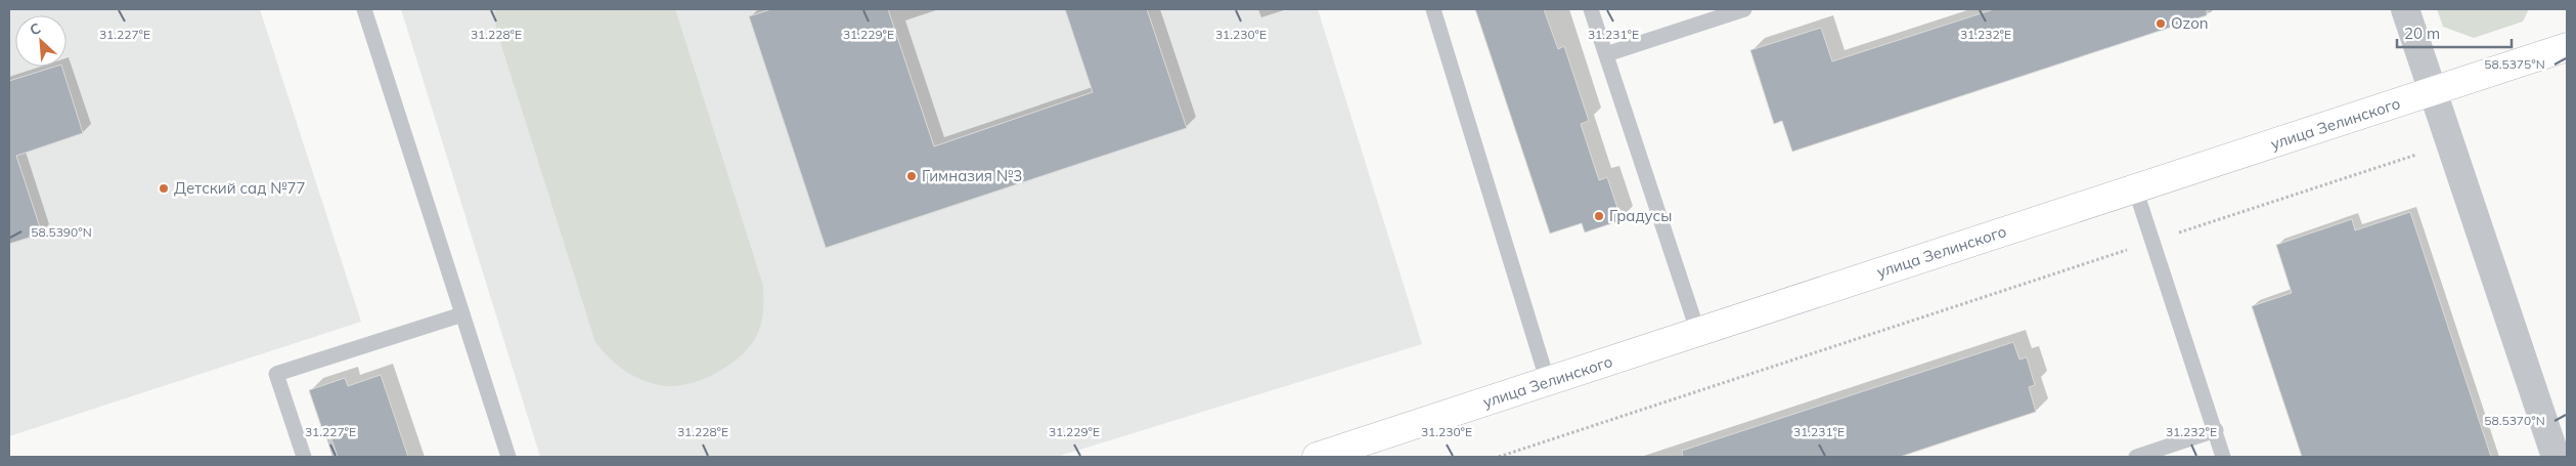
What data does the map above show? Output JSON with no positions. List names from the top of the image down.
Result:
{
  "streets": {
    "street": ["улица Зелинского"]
  },
  "places": [
    "Ozon",
    "Гимназия №3",
    "Детский сад №77",
    "Градусы"
  ],
  "scale_bar": "20 m",
  "north": "top left",
  "coordinates": [
    "31.227°E",
    "31.228°E",
    "31.229°E",
    "31.230°E",
    "31.231°E",
    "31.232°E",
    "58.5375°N",
    "58.5390°N",
    "58.5370°N"
  ]
}
